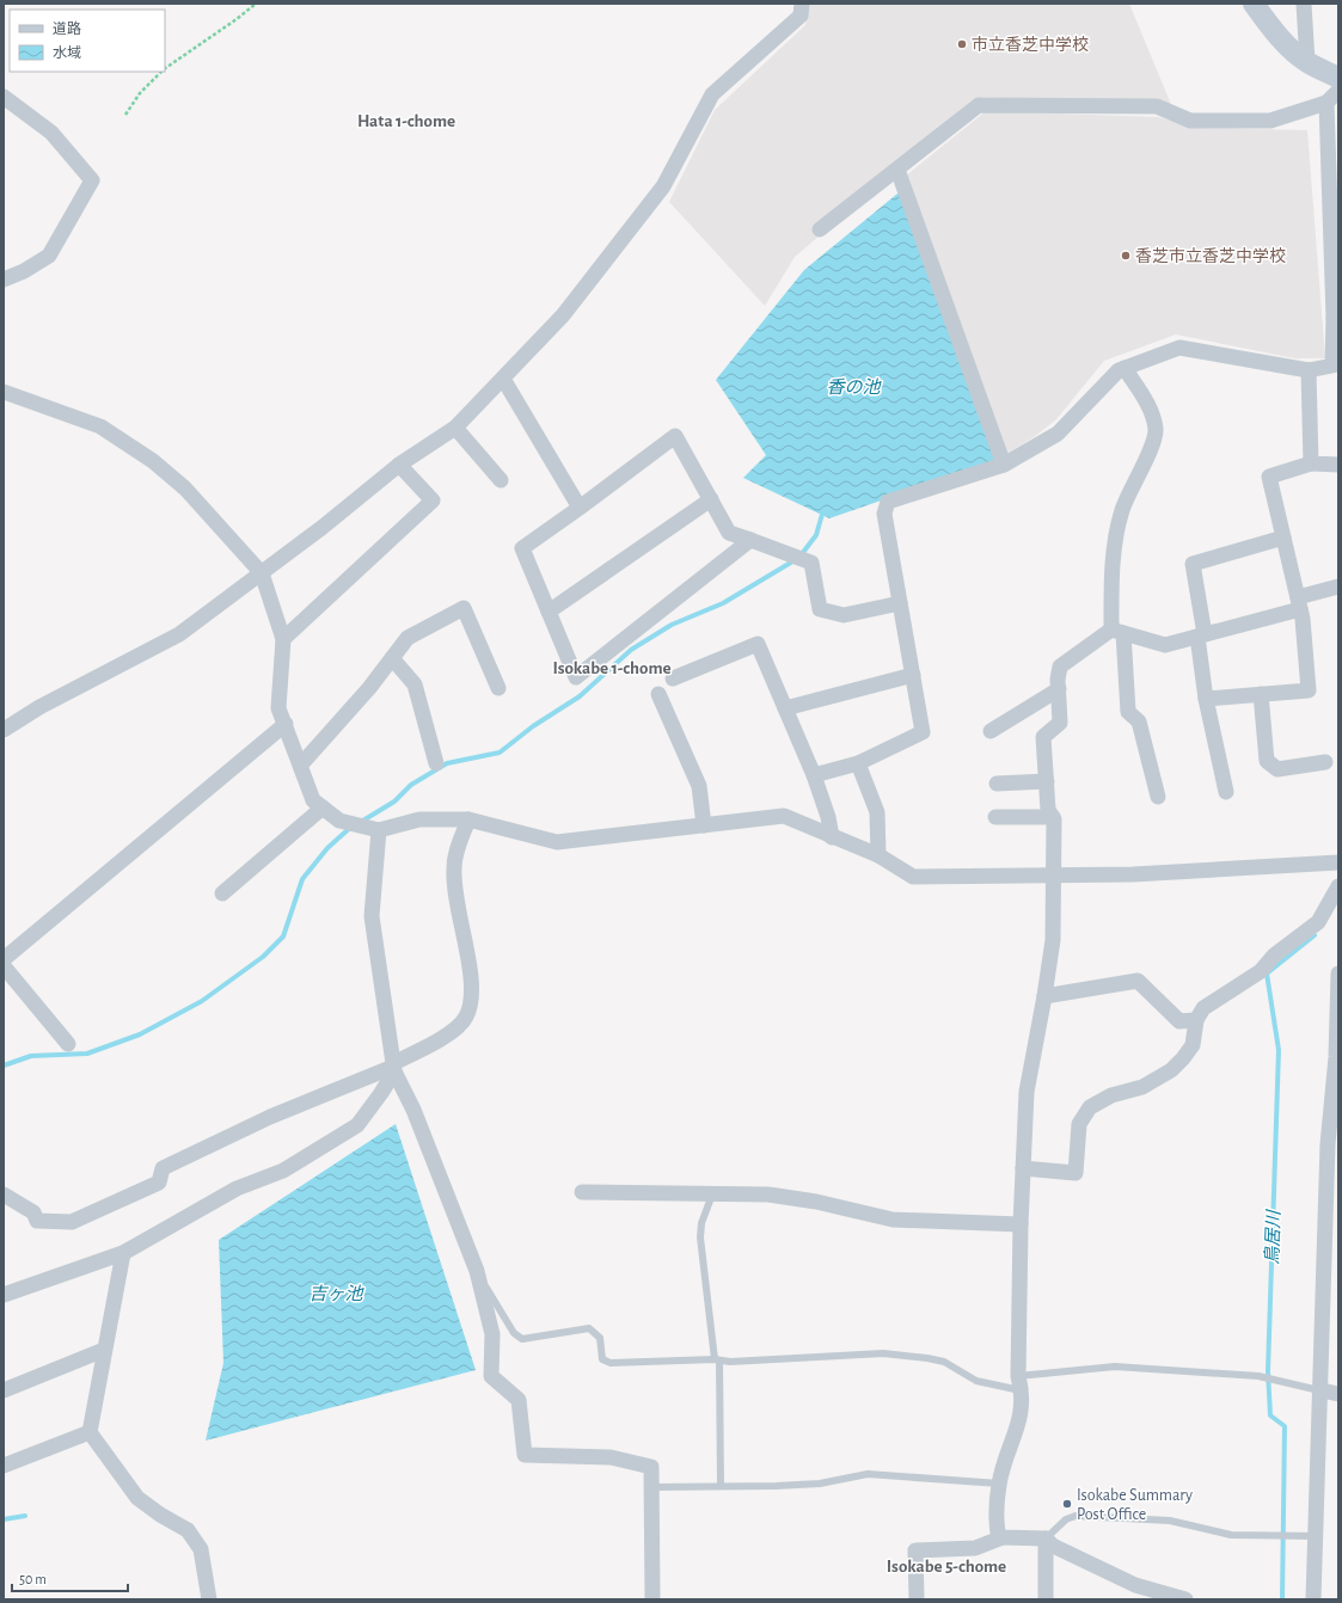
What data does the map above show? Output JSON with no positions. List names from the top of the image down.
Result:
{
  "districts": ["Hata 1-chome", "Isokabe 1-chome", "Isokabe 5-chome"],
  "water": ["香の池", "鳥居川", "吉ヶ池"],
  "places": ["市立香芝中学校", "香芝市立香芝中学校", "Isokabe Summary Post Office"],
  "legend": ["道路", "水域"],
  "scale_bar": "50 m"
}
